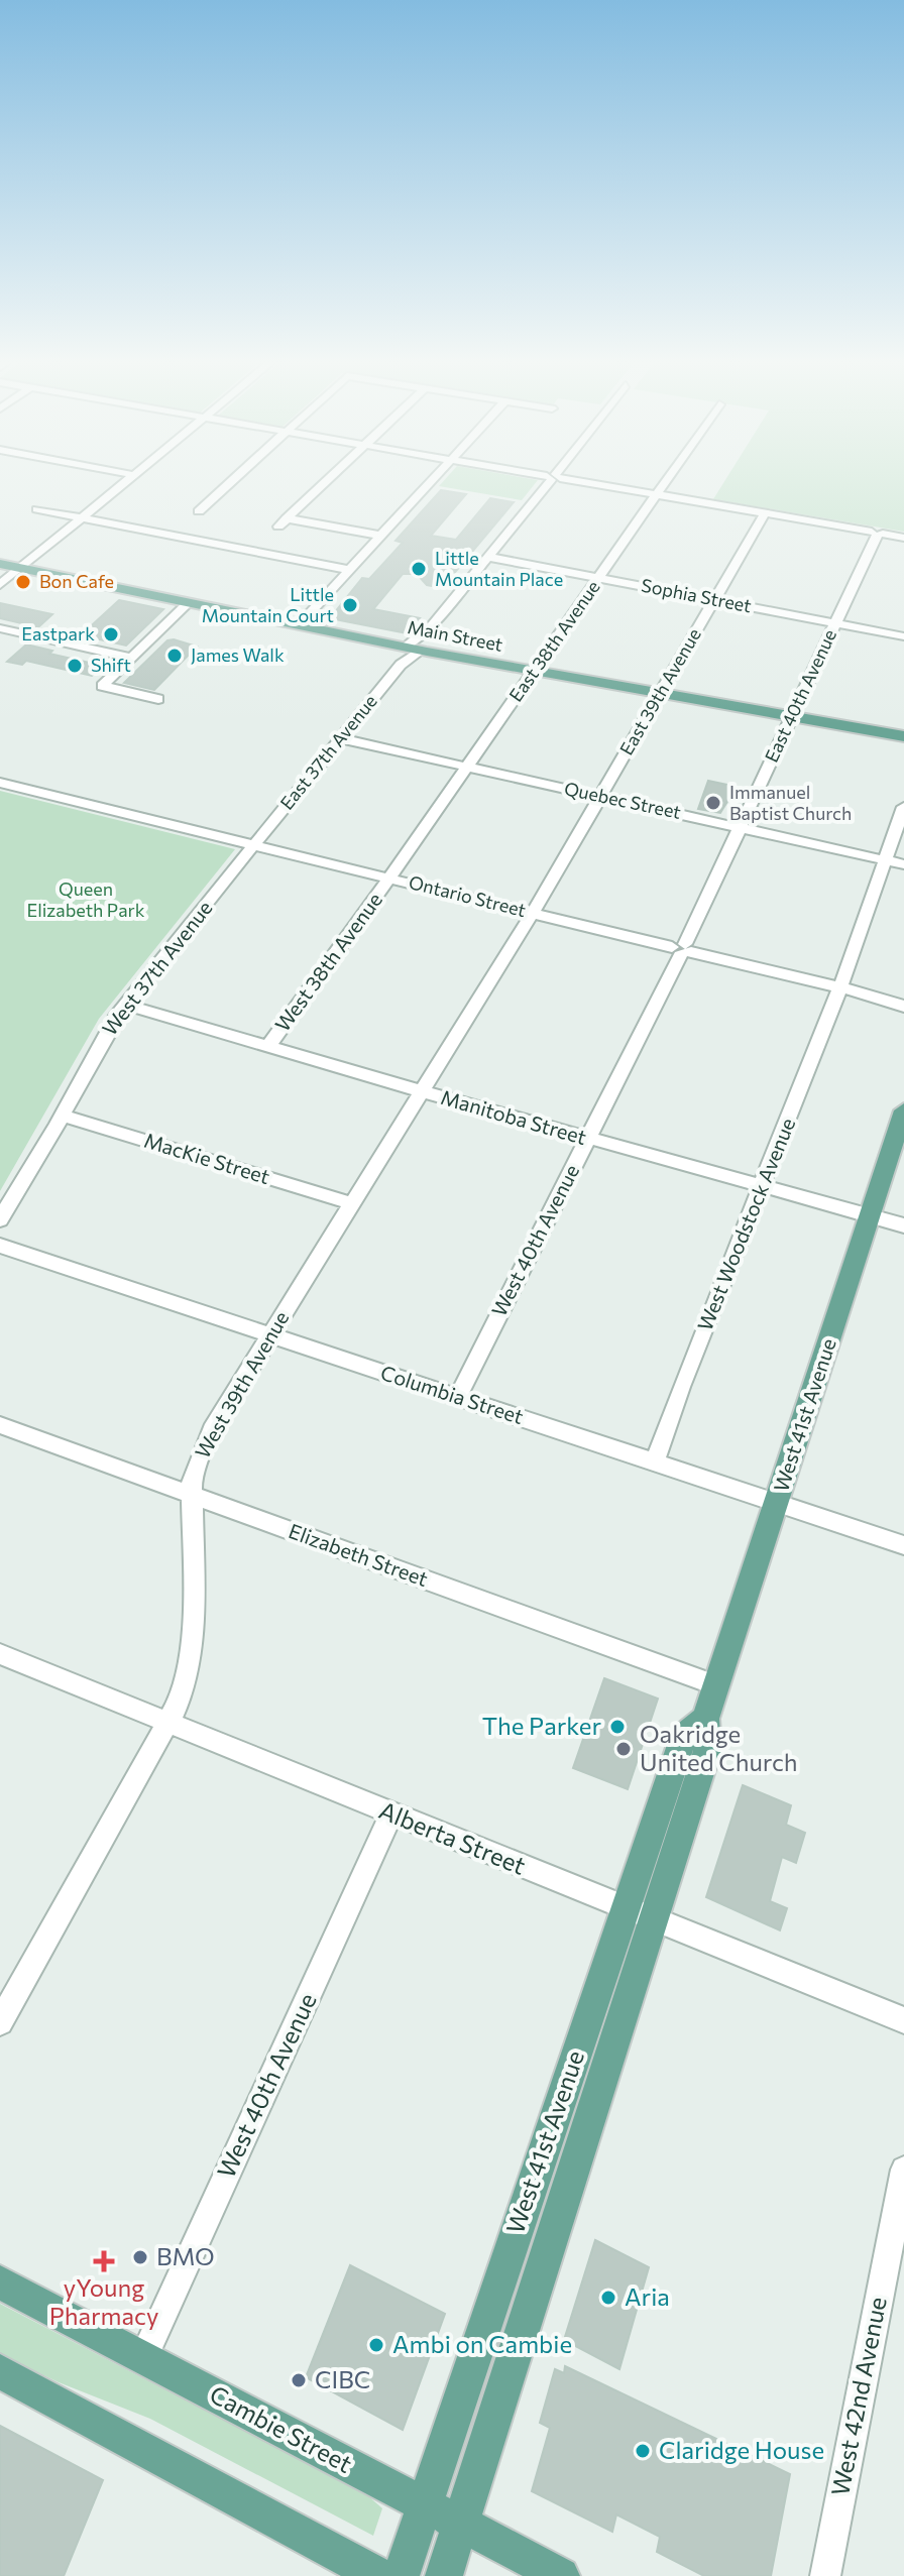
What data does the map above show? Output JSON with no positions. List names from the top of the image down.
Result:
{
  "streets": {
    "main road": ["Main Street", "West 41st Avenue", "Cambie Street"],
    "street": [
      "Sophia Street",
      "East 38th Avenue",
      "East 39th Avenue",
      "East 40th Avenue",
      "East 37th Avenue",
      "Quebec Street",
      "Ontario Street",
      "West 38th Avenue",
      "West 37th Avenue",
      "Manitoba Street",
      "MacKie Street",
      "West Woodstock Avenue",
      "West 40th Avenue",
      "West 39th Avenue",
      "Columbia Street",
      "Elizabeth Street",
      "Alberta Street",
      "West 42nd Avenue"
    ]
  },
  "crossings": [
    ["Sophia Street", "East 38th Avenue"],
    ["Sophia Street", "East 39th Avenue"],
    ["Sophia Street", "East 40th Avenue"],
    ["Sophia Street", "East 37th Avenue"],
    ["Main Street", "East 38th Avenue"],
    ["Main Street", "East 39th Avenue"],
    ["Main Street", "East 40th Avenue"],
    ["Main Street", "East 37th Avenue"],
    ["East 38th Avenue", "Quebec Street"],
    ["East 38th Avenue", "Ontario Street"],
    ["East 38th Avenue", "West 38th Avenue"],
    ["East 39th Avenue", "Quebec Street"],
    ["East 39th Avenue", "Ontario Street"],
    ["East 39th Avenue", "West 39th Avenue"],
    ["East 40th Avenue", "Quebec Street"],
    ["East 40th Avenue", "Ontario Street"],
    ["East 40th Avenue", "West 40th Avenue"],
    ["East 37th Avenue", "Quebec Street"],
    ["East 37th Avenue", "Ontario Street"],
    ["East 37th Avenue", "West 37th Avenue"],
    ["Quebec Street", "West Woodstock Avenue"],
    ["Ontario Street", "West 38th Avenue"],
    ["Ontario Street", "West 37th Avenue"],
    ["Ontario Street", "West Woodstock Avenue"],
    ["Ontario Street", "West 40th Avenue"],
    ["Ontario Street", "West 39th Avenue"],
    ["West 38th Avenue", "Manitoba Street"],
    ["West 37th Avenue", "Manitoba Street"],
    ["West 37th Avenue", "MacKie Street"],
    ["Manitoba Street", "West Woodstock Avenue"],
    ["Manitoba Street", "West 40th Avenue"],
    ["Manitoba Street", "West 39th Avenue"],
    ["Manitoba Street", "West 41st Avenue"],
    ["MacKie Street", "West 39th Avenue"],
    ["West Woodstock Avenue", "Columbia Street"],
    ["West 40th Avenue", "Columbia Street"],
    ["West 40th Avenue", "Alberta Street"],
    ["West 40th Avenue", "Cambie Street"],
    ["West 39th Avenue", "Columbia Street"],
    ["West 39th Avenue", "Elizabeth Street"],
    ["West 39th Avenue", "Alberta Street"],
    ["Columbia Street", "West 41st Avenue"],
    ["West 41st Avenue", "Elizabeth Street"],
    ["West 41st Avenue", "Alberta Street"],
    ["West 41st Avenue", "Cambie Street"]
  ],
  "parks": ["Queen Elizabeth Park"],
  "places": {
    "other": [
      "Little Mountain Place",
      "Bon Cafe",
      "Little Mountain Court",
      "Eastpark",
      "James Walk",
      "Shift",
      "Immanuel Baptist Church",
      "The Parker",
      "Oakridge United Church",
      "BMO",
      "Aria",
      "Ambi on Cambie",
      "CIBC",
      "Claridge House"
    ],
    "health": ["yYoung Pharmacy"]
  }
}
